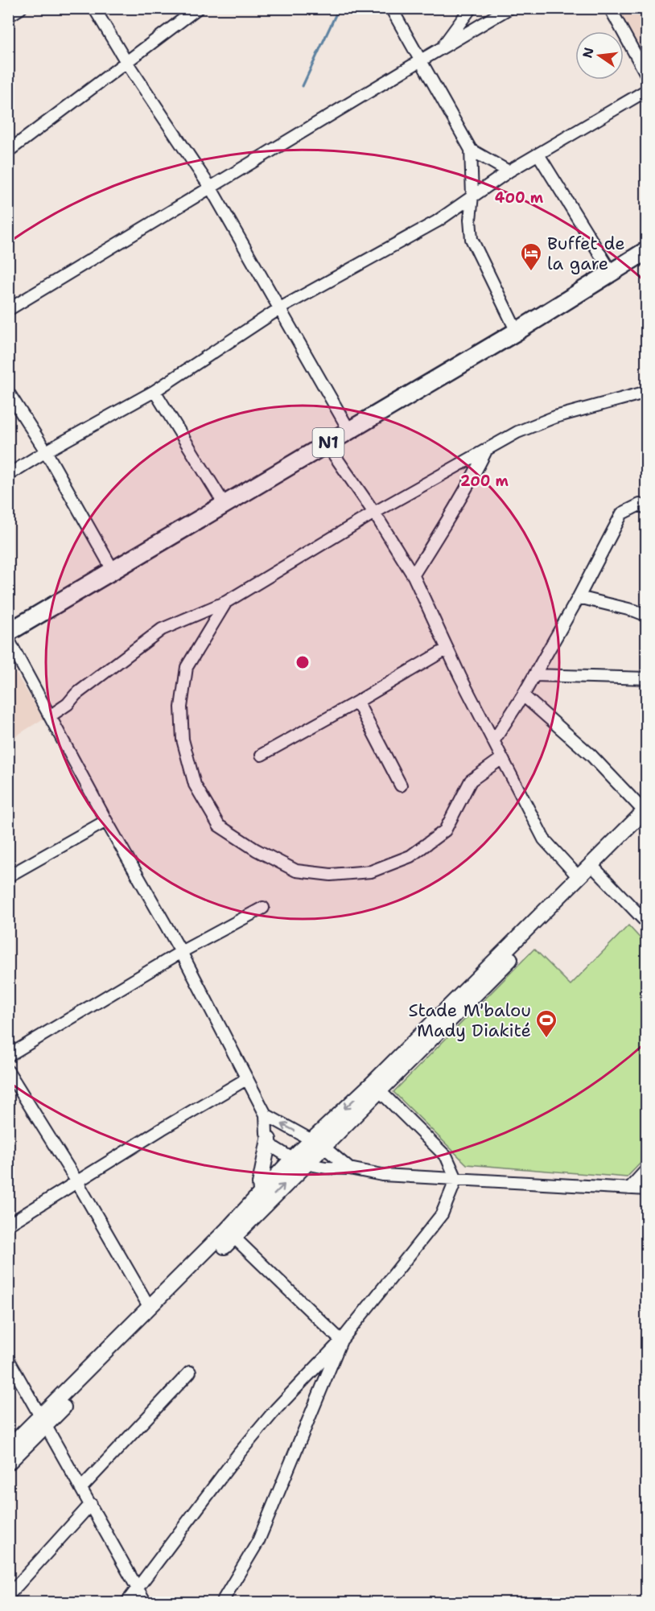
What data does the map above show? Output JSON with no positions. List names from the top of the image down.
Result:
{
  "streets": {
    "highway": ["N1"]
  },
  "places": {
    "hotel": ["Buffet de la gare"],
    "sports": ["Stade M'balou Mady Diakité"]
  },
  "north": "left",
  "rings": ["400 m", "200 m"]
}
